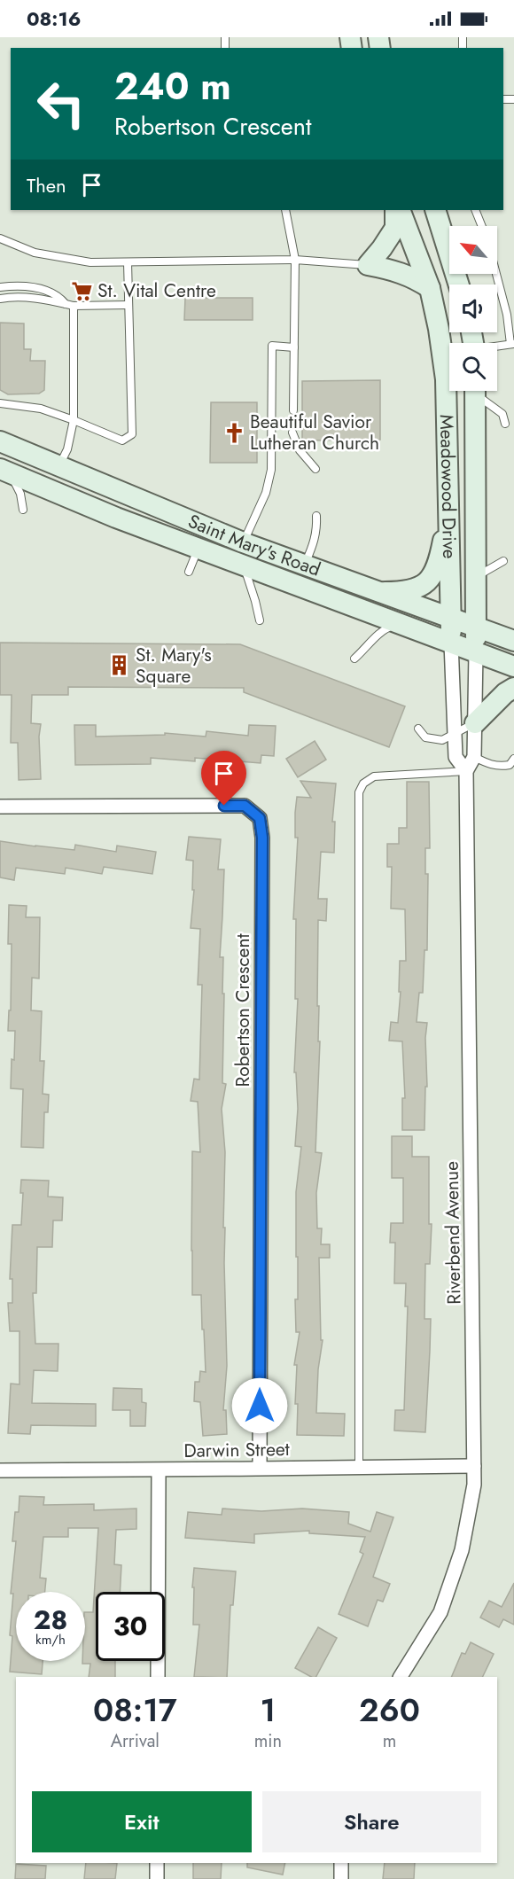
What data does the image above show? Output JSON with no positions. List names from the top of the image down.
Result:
{
  "streets": {
    "main road": ["Meadowood Drive", "Saint Mary's Road"],
    "street": ["Robertson Crescent", "Riverbend Avenue", "Darwin Street"]
  },
  "crossings": [
    ["Meadowood Drive", "Saint Mary's Road"],
    ["Meadowood Drive", "Riverbend Avenue"],
    ["Saint Mary's Road", "Riverbend Avenue"],
    ["Robertson Crescent", "Darwin Street"],
    ["Riverbend Avenue", "Darwin Street"]
  ],
  "places": {
    "supermarket": ["St. Vital Centre"],
    "church": ["Beautiful Savior Lutheran Church"],
    "building": ["St. Mary's Square"]
  },
  "north": "top left",
  "page": {
    "status": "08:16",
    "turn": ["240 m", "Robertson Crescent"],
    "then": "Then",
    "speed": "28 km/h",
    "limit": "30",
    "eta": [
      "08:17",
      "Arrival",
      "1",
      "min",
      "260",
      "m"
    ],
    "buttons": ["Exit", "Share"]
  }
}
